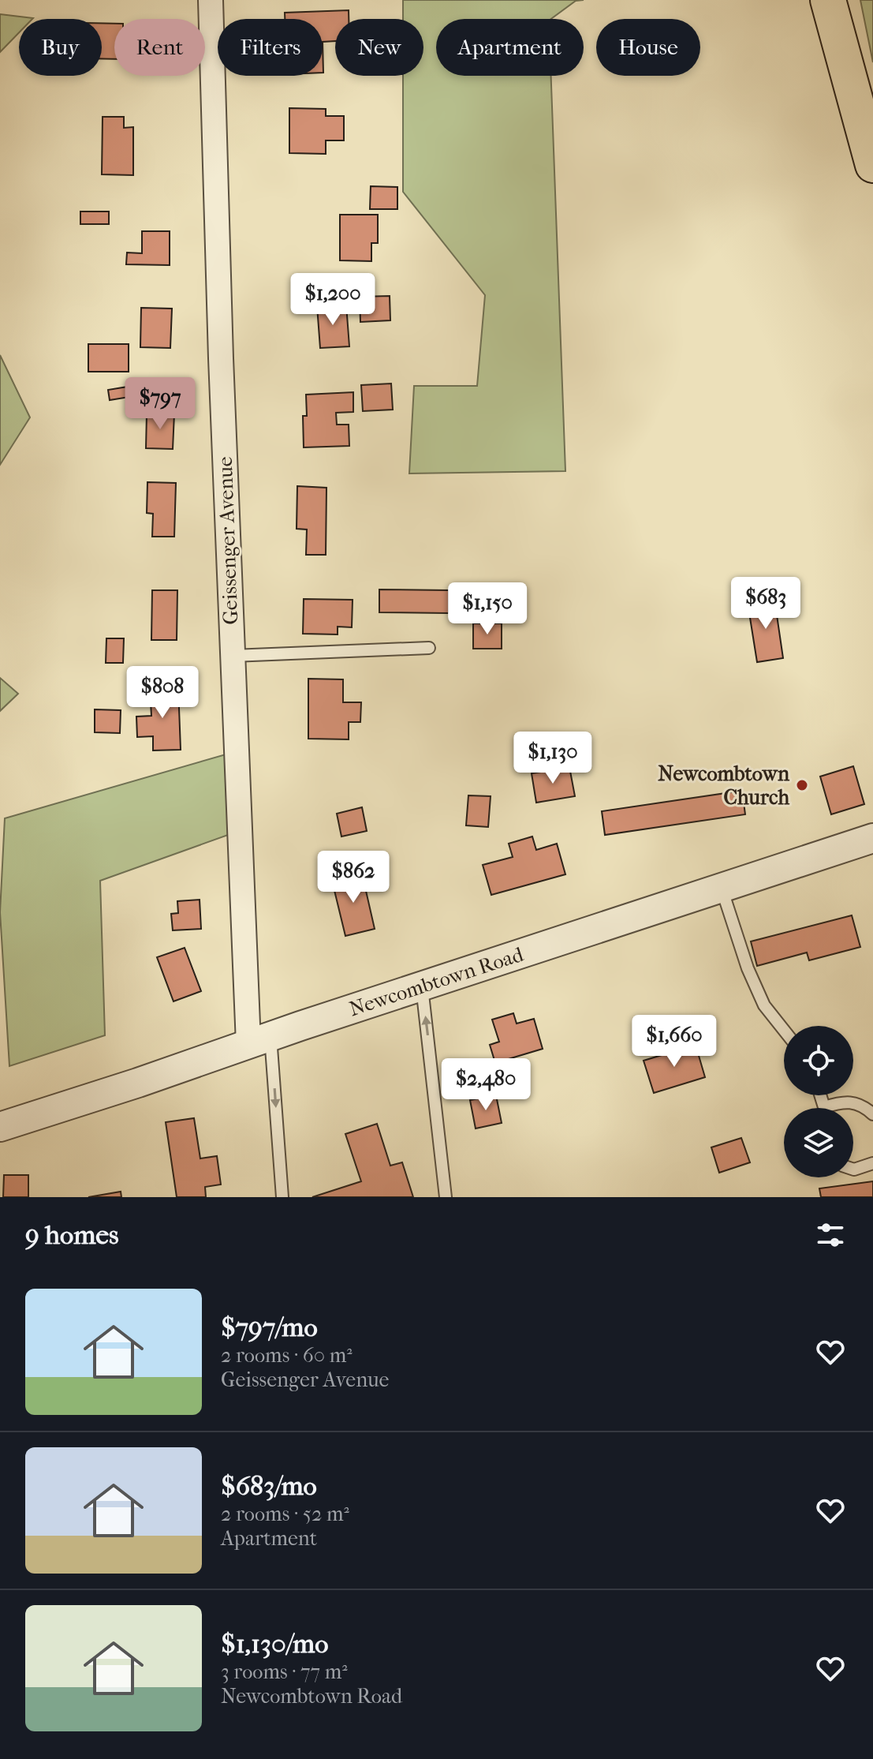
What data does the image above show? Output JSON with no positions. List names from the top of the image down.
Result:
{
  "streets": {
    "street": ["Geissenger Avenue", "Newcombtown Road"]
  },
  "crossings": [
    ["Geissenger Avenue", "Newcombtown Road"]
  ],
  "places": ["Newcombtown Church"],
  "page": {
    "chip": [
      "Buy",
      "Rent",
      "Filters",
      "New",
      "Apartment",
      "House"
    ],
    "price": [
      "$1,200",
      "$797",
      "$683",
      "$1,150",
      "$808",
      "$1,130",
      "$862",
      "$1,660",
      "$2,480"
    ],
    "heading": "9 homes",
    "list": [
      {
        "name": "$797/mo",
        "note": "2 rooms · 60 m² · Geissenger Avenue"
      },
      {
        "name": "$683/mo",
        "note": "2 rooms · 52 m² · Apartment"
      },
      {
        "name": "$1,130/mo",
        "note": "3 rooms · 77 m² · Newcombtown Road"
      }
    ]
  }
}
